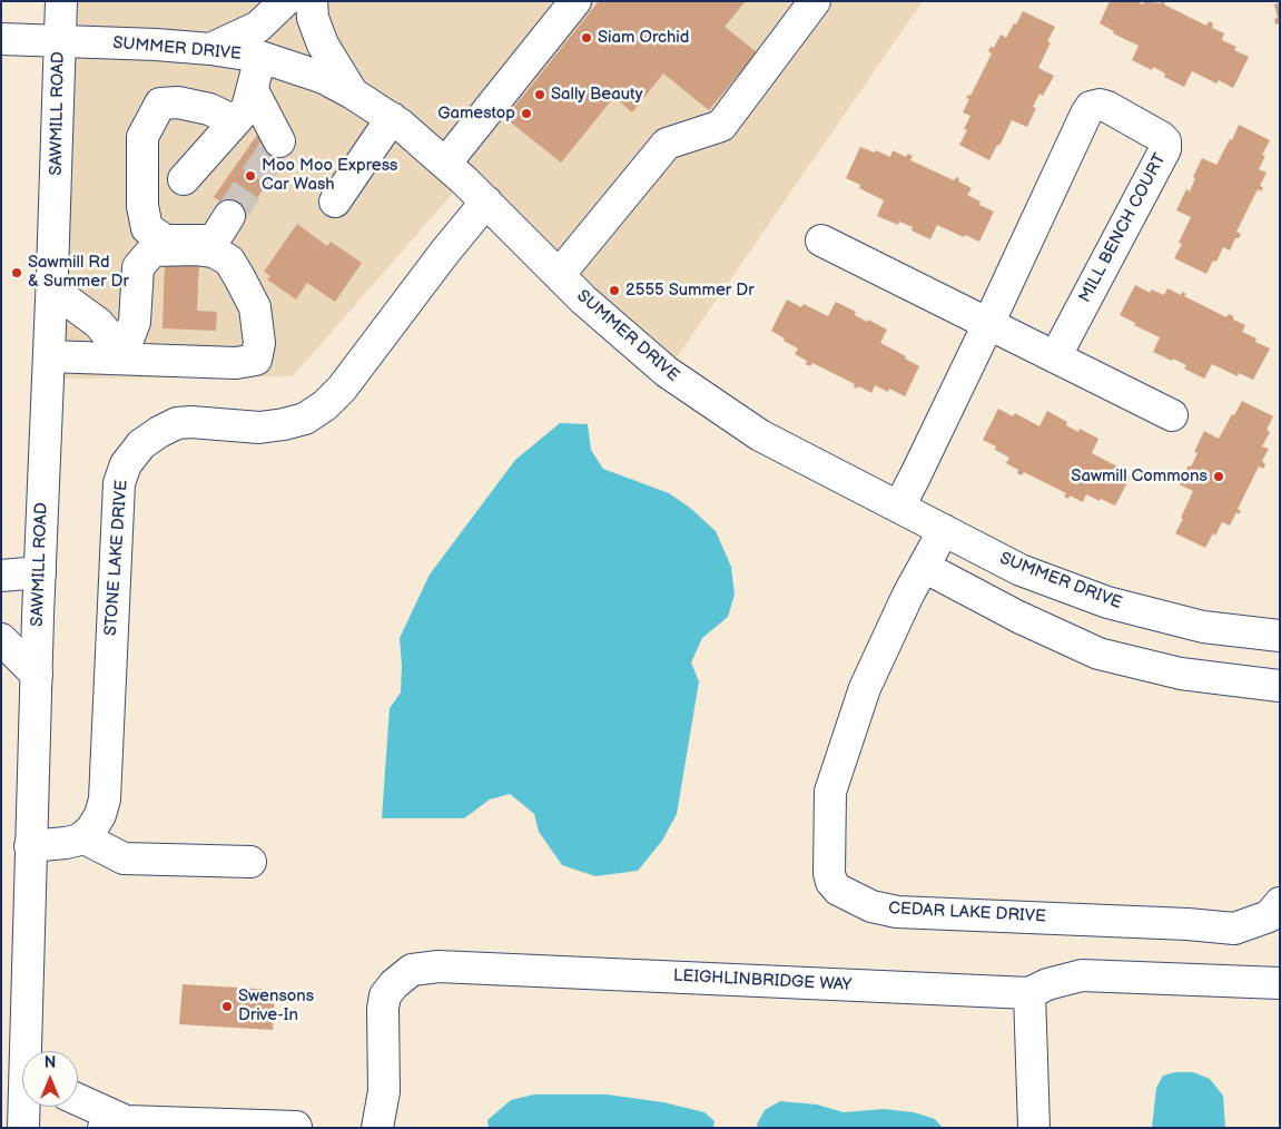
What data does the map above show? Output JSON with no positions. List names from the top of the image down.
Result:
{
  "streets": {
    "street": [
      "SUMMER DRIVE",
      "SAWMILL ROAD",
      "MILL BENCH COURT",
      "STONE LAKE DRIVE",
      "CEDAR LAKE DRIVE",
      "LEIGHLINBRIDGE WAY"
    ]
  },
  "crossings": [
    ["SUMMER DRIVE", "SAWMILL ROAD"],
    ["SUMMER DRIVE", "MILL BENCH COURT"],
    ["SUMMER DRIVE", "STONE LAKE DRIVE"],
    ["SUMMER DRIVE", "CEDAR LAKE DRIVE"]
  ],
  "places": [
    "Siam Orchid",
    "Sally Beauty",
    "Gamestop",
    "Moo Moo Express Car Wash",
    "Sawmill Rd & Summer Dr",
    "2555 Summer Dr",
    "Sawmill Commons",
    "Swensons Drive-In"
  ],
  "north": "top"
}
